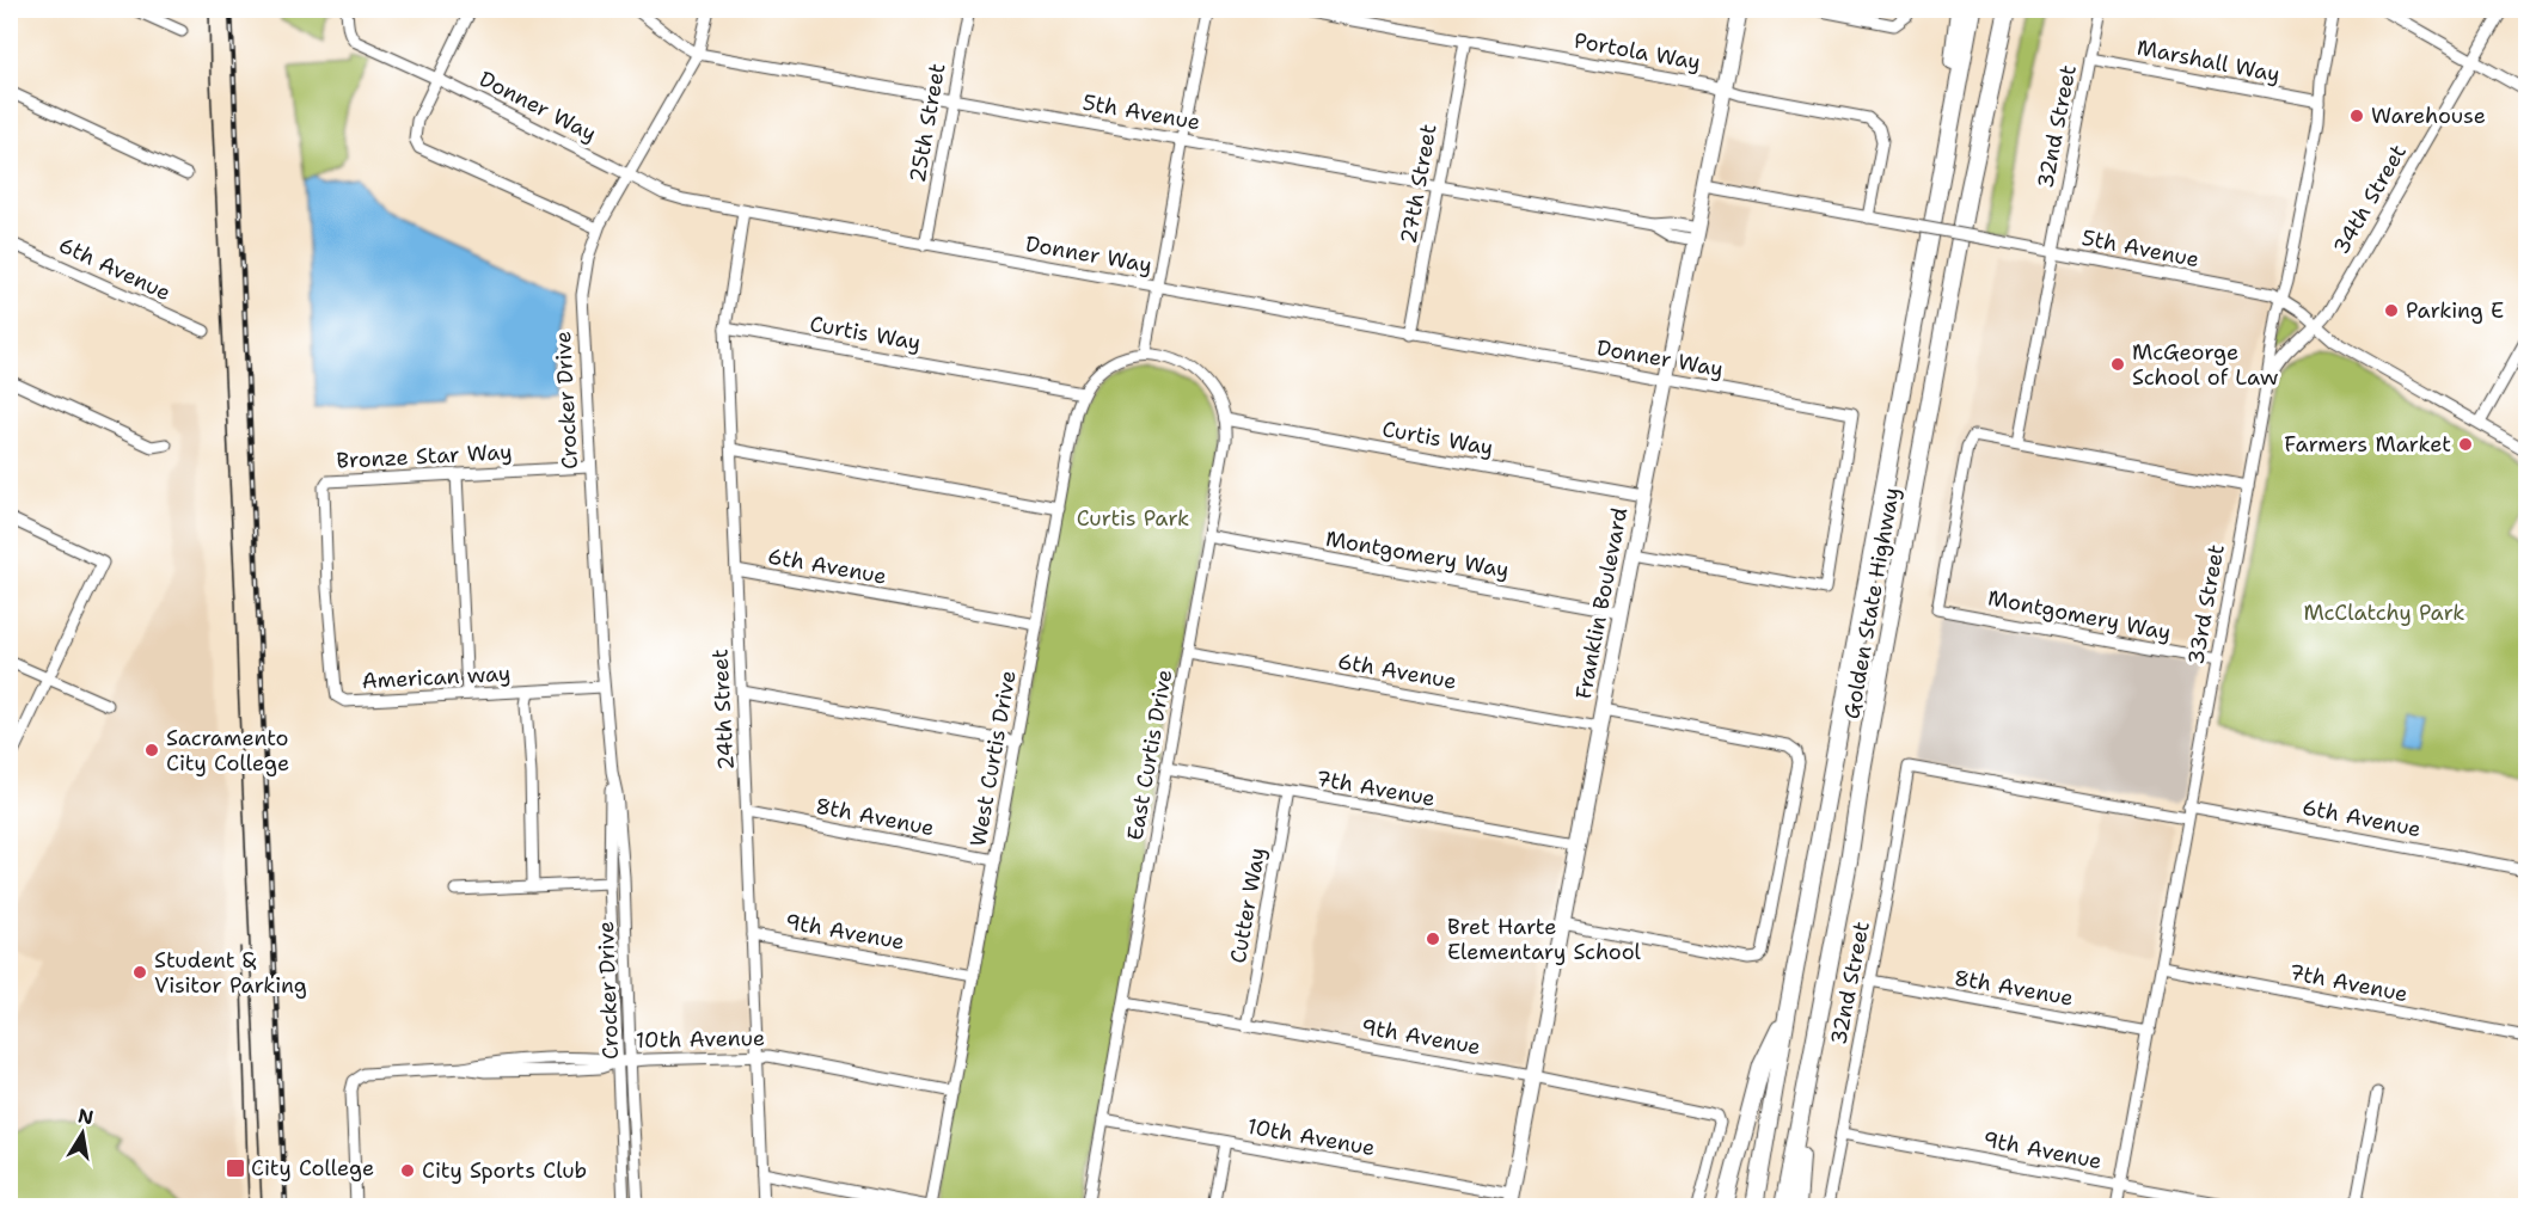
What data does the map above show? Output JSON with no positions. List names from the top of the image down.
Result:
{
  "streets": {
    "highway": ["Golden State Highway"],
    "main road": ["Franklin Boulevard"],
    "street": [
      "Portola Way",
      "Marshall Way",
      "Donner Way",
      "5th Avenue",
      "25th Street",
      "32nd Street",
      "27th Street",
      "34th Street",
      "6th Avenue",
      "Curtis Way",
      "Crocker Drive",
      "Bronze Star Way",
      "Montgomery Way",
      "33rd Street",
      "American way",
      "24th Street",
      "East Curtis Drive",
      "West Curtis Drive",
      "7th Avenue",
      "8th Avenue",
      "Cutter Way",
      "9th Avenue",
      "10th Avenue"
    ]
  },
  "crossings": [
    ["Portola Way", "5th Avenue"],
    ["Portola Way", "27th Street"],
    ["Portola Way", "Franklin Boulevard"],
    ["Marshall Way", "32nd Street"],
    ["Marshall Way", "33rd Street"],
    ["Donner Way", "25th Street"],
    ["Donner Way", "27th Street"],
    ["Donner Way", "Crocker Drive"],
    ["Donner Way", "Franklin Boulevard"],
    ["Donner Way", "24th Street"],
    ["5th Avenue", "25th Street"],
    ["5th Avenue", "32nd Street"],
    ["5th Avenue", "27th Street"],
    ["5th Avenue", "34th Street"],
    ["5th Avenue", "Crocker Drive"],
    ["5th Avenue", "Franklin Boulevard"],
    ["5th Avenue", "33rd Street"],
    ["32nd Street", "6th Avenue"],
    ["32nd Street", "Montgomery Way"],
    ["32nd Street", "8th Avenue"],
    ["32nd Street", "9th Avenue"],
    ["34th Street", "33rd Street"],
    ["6th Avenue", "Franklin Boulevard"],
    ["6th Avenue", "33rd Street"],
    ["6th Avenue", "24th Street"],
    ["6th Avenue", "East Curtis Drive"],
    ["6th Avenue", "West Curtis Drive"],
    ["Curtis Way", "Franklin Boulevard"],
    ["Curtis Way", "24th Street"],
    ["Curtis Way", "East Curtis Drive"],
    ["Curtis Way", "West Curtis Drive"],
    ["Crocker Drive", "Bronze Star Way"],
    ["Crocker Drive", "American way"],
    ["Crocker Drive", "10th Avenue"],
    ["Bronze Star Way", "American way"],
    ["Montgomery Way", "Franklin Boulevard"],
    ["Montgomery Way", "33rd Street"],
    ["Montgomery Way", "East Curtis Drive"],
    ["Franklin Boulevard", "7th Avenue"],
    ["Franklin Boulevard", "9th Avenue"],
    ["Franklin Boulevard", "10th Avenue"],
    ["33rd Street", "7th Avenue"],
    ["33rd Street", "8th Avenue"],
    ["33rd Street", "9th Avenue"],
    ["24th Street", "8th Avenue"],
    ["24th Street", "9th Avenue"],
    ["24th Street", "10th Avenue"],
    ["East Curtis Drive", "West Curtis Drive"],
    ["East Curtis Drive", "7th Avenue"],
    ["East Curtis Drive", "9th Avenue"],
    ["East Curtis Drive", "10th Avenue"],
    ["West Curtis Drive", "8th Avenue"],
    ["West Curtis Drive", "9th Avenue"],
    ["West Curtis Drive", "10th Avenue"],
    ["7th Avenue", "Cutter Way"],
    ["Cutter Way", "9th Avenue"]
  ],
  "parks": ["Curtis Park", "McClatchy Park"],
  "places": {
    "other": [
      "Warehouse",
      "Parking E",
      "McGeorge School of Law",
      "Farmers Market",
      "Sacramento City College",
      "Bret Harte Elementary School",
      "Student & Visitor Parking",
      "City Sports Club"
    ],
    "transit": ["City College"]
  },
  "north": "top"
}
